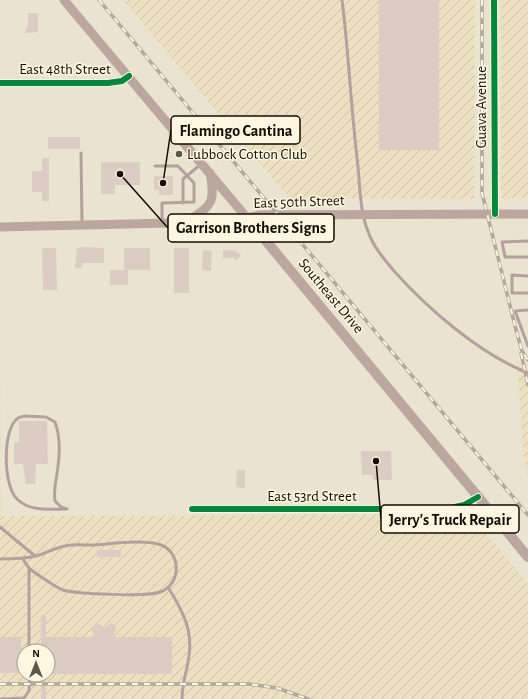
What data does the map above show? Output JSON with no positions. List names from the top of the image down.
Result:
{
  "streets": {
    "main road": ["East 50th Street", "Southeast Drive"],
    "street": ["East 48th Street", "Guava Avenue", "East 53rd Street"]
  },
  "crossings": [
    ["East 48th Street", "Southeast Drive"],
    ["Guava Avenue", "East 50th Street"],
    ["East 50th Street", "Southeast Drive"],
    ["Southeast Drive", "East 53rd Street"]
  ],
  "places": [
    "Lubbock Cotton Club",
    "Garrison Brothers Signs",
    "Flamingo Cantina",
    "Jerry's Truck Repair"
  ],
  "north": "top"
}
